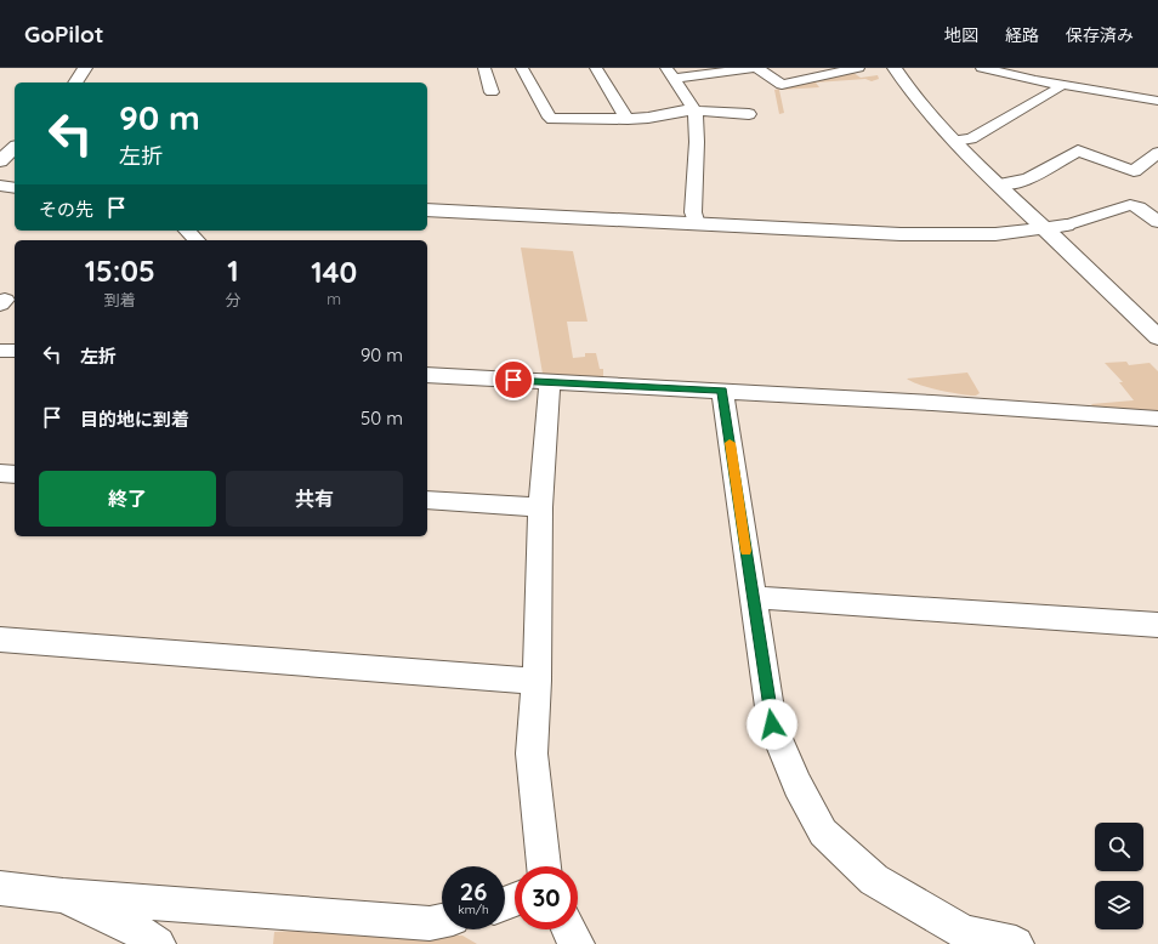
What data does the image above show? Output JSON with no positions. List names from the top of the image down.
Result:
{
  "page": {
    "header": "GoPilot",
    "nav": ["地図", "経路", "保存済み"],
    "turn": ["90 m", "左折"],
    "then": "その先",
    "eta": [
      "15:05",
      "到着",
      "1",
      "分",
      "140",
      "m"
    ],
    "list": [
      {
        "name": "左折",
        "value": "90 m"
      },
      {
        "name": "目的地に到着",
        "value": "50 m"
      }
    ],
    "buttons": ["終了", "共有"],
    "speed": "26 km/h",
    "limit": "30"
  }
}
